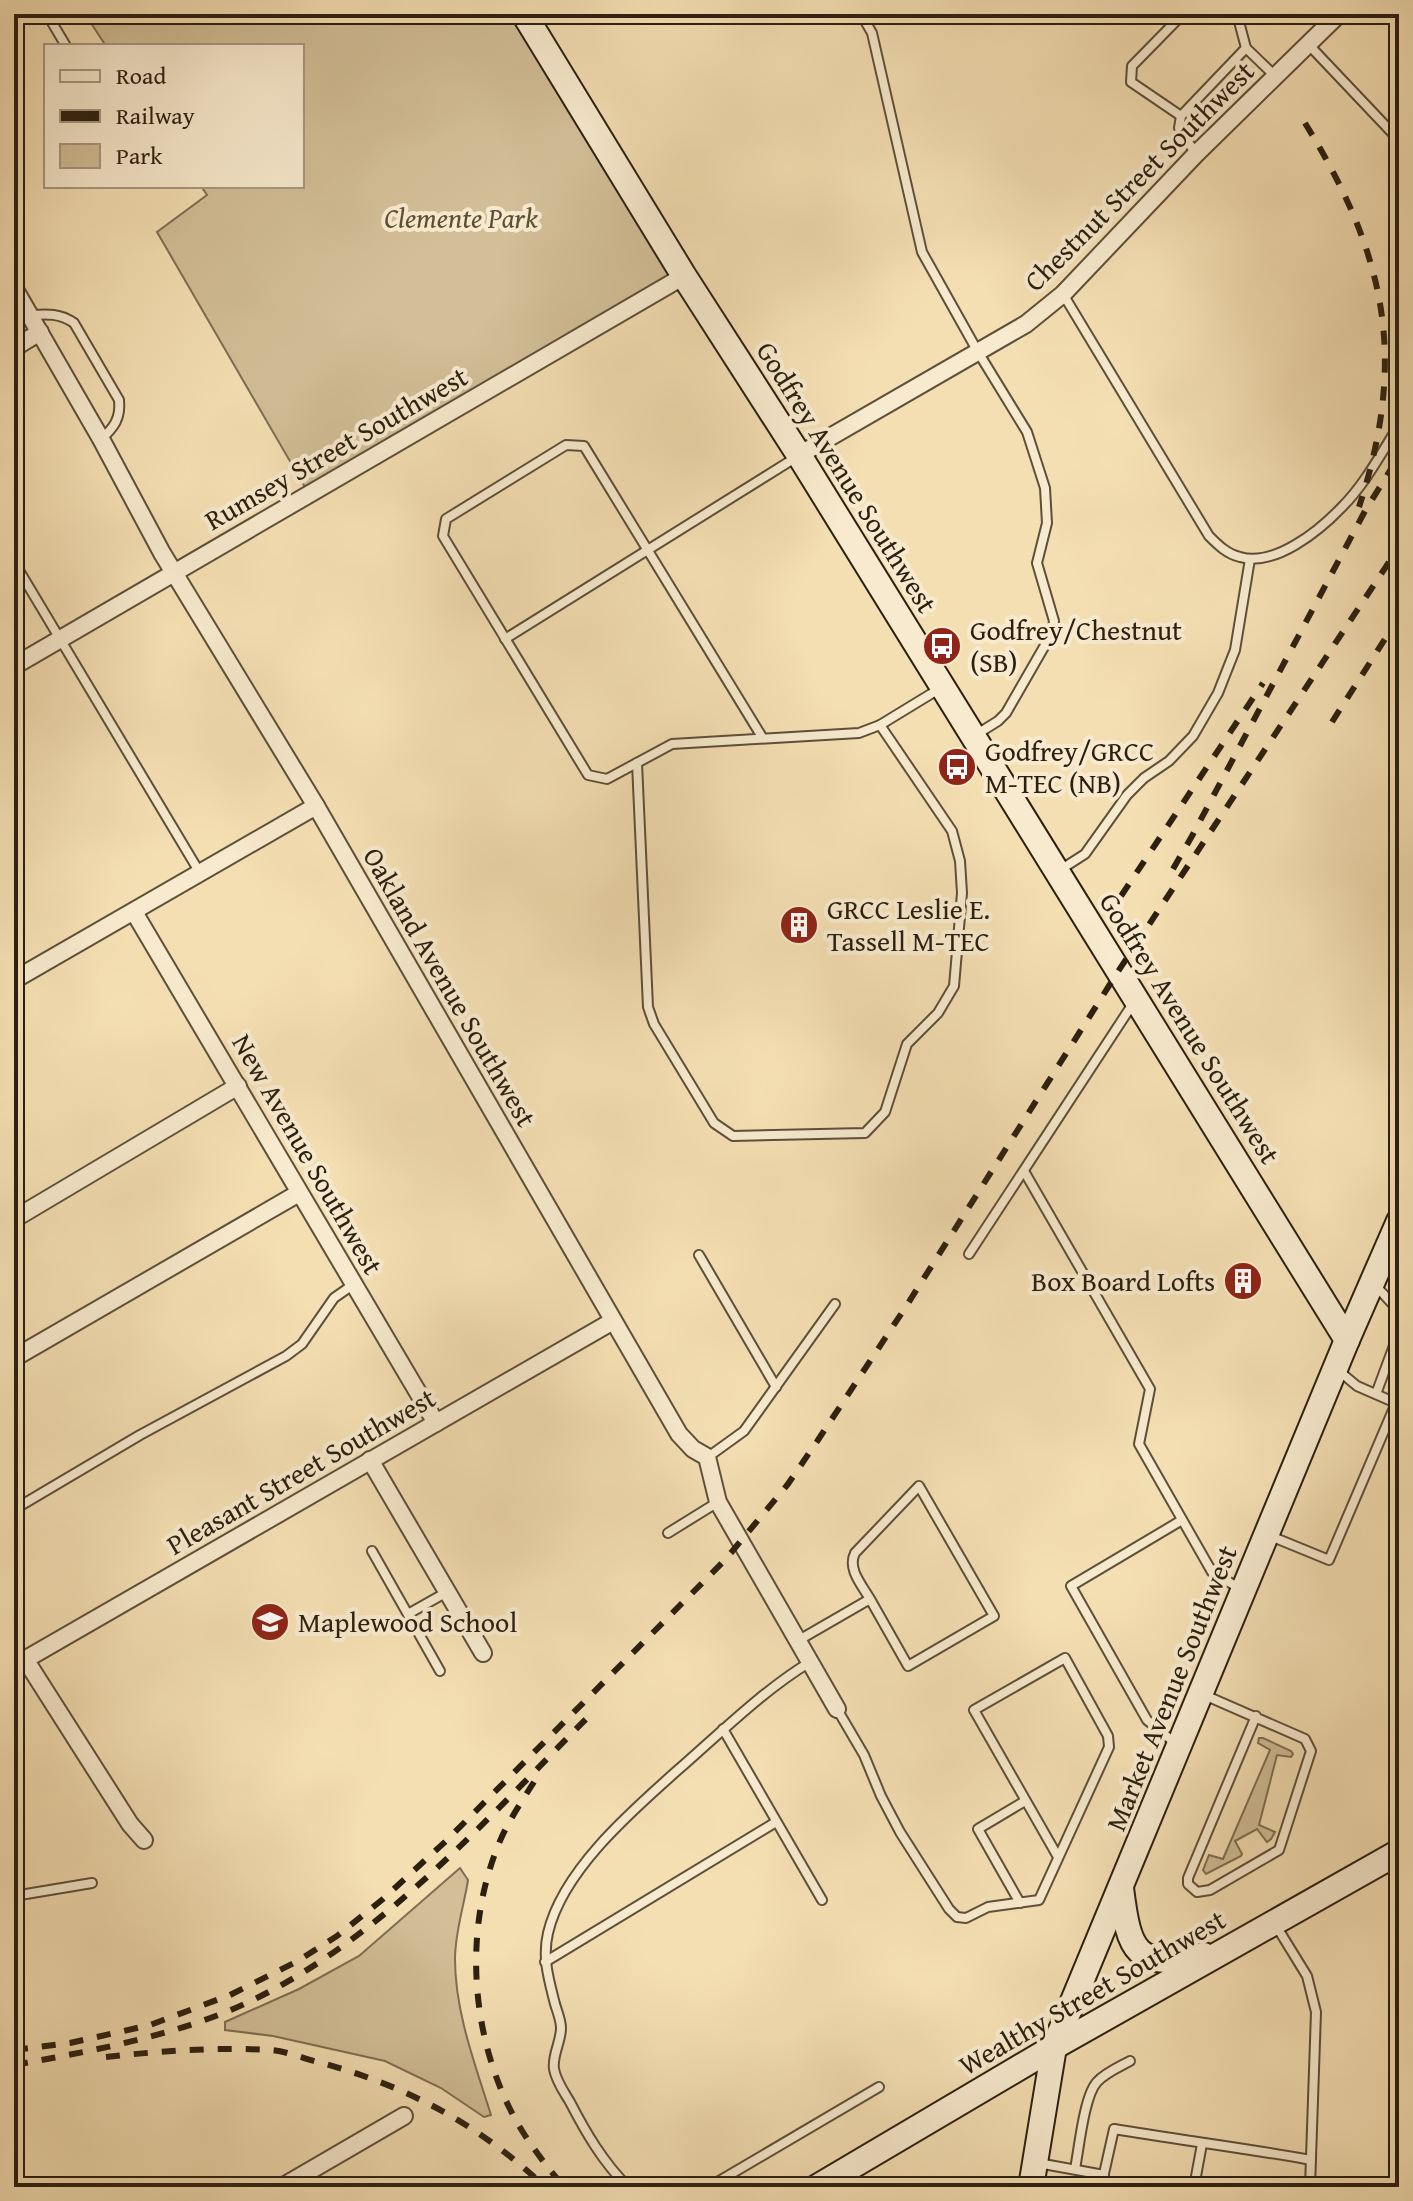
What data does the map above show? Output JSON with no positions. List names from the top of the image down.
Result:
{
  "streets": {
    "main road": ["Godfrey Avenue Southwest", "Market Avenue Southwest", "Wealthy Street Southwest"],
    "street": [
      "Chestnut Street Southwest",
      "Rumsey Street Southwest",
      "Oakland Avenue Southwest",
      "New Avenue Southwest",
      "Pleasant Street Southwest"
    ]
  },
  "crossings": [
    ["Chestnut Street Southwest", "Godfrey Avenue Southwest"],
    ["Rumsey Street Southwest", "Godfrey Avenue Southwest"],
    ["Rumsey Street Southwest", "Oakland Avenue Southwest"],
    ["Godfrey Avenue Southwest", "Market Avenue Southwest"],
    ["Oakland Avenue Southwest", "Pleasant Street Southwest"],
    ["New Avenue Southwest", "Pleasant Street Southwest"],
    ["Market Avenue Southwest", "Wealthy Street Southwest"]
  ],
  "parks": ["Clemente Park"],
  "places": {
    "bus stop": ["Godfrey/Chestnut (SB)", "Godfrey/GRCC M-TEC (NB)"],
    "building": ["GRCC Leslie E. Tassell M-TEC", "Box Board Lofts"],
    "school or university": ["Maplewood School"]
  },
  "legend": ["Road", "Railway", "Park"]
}
